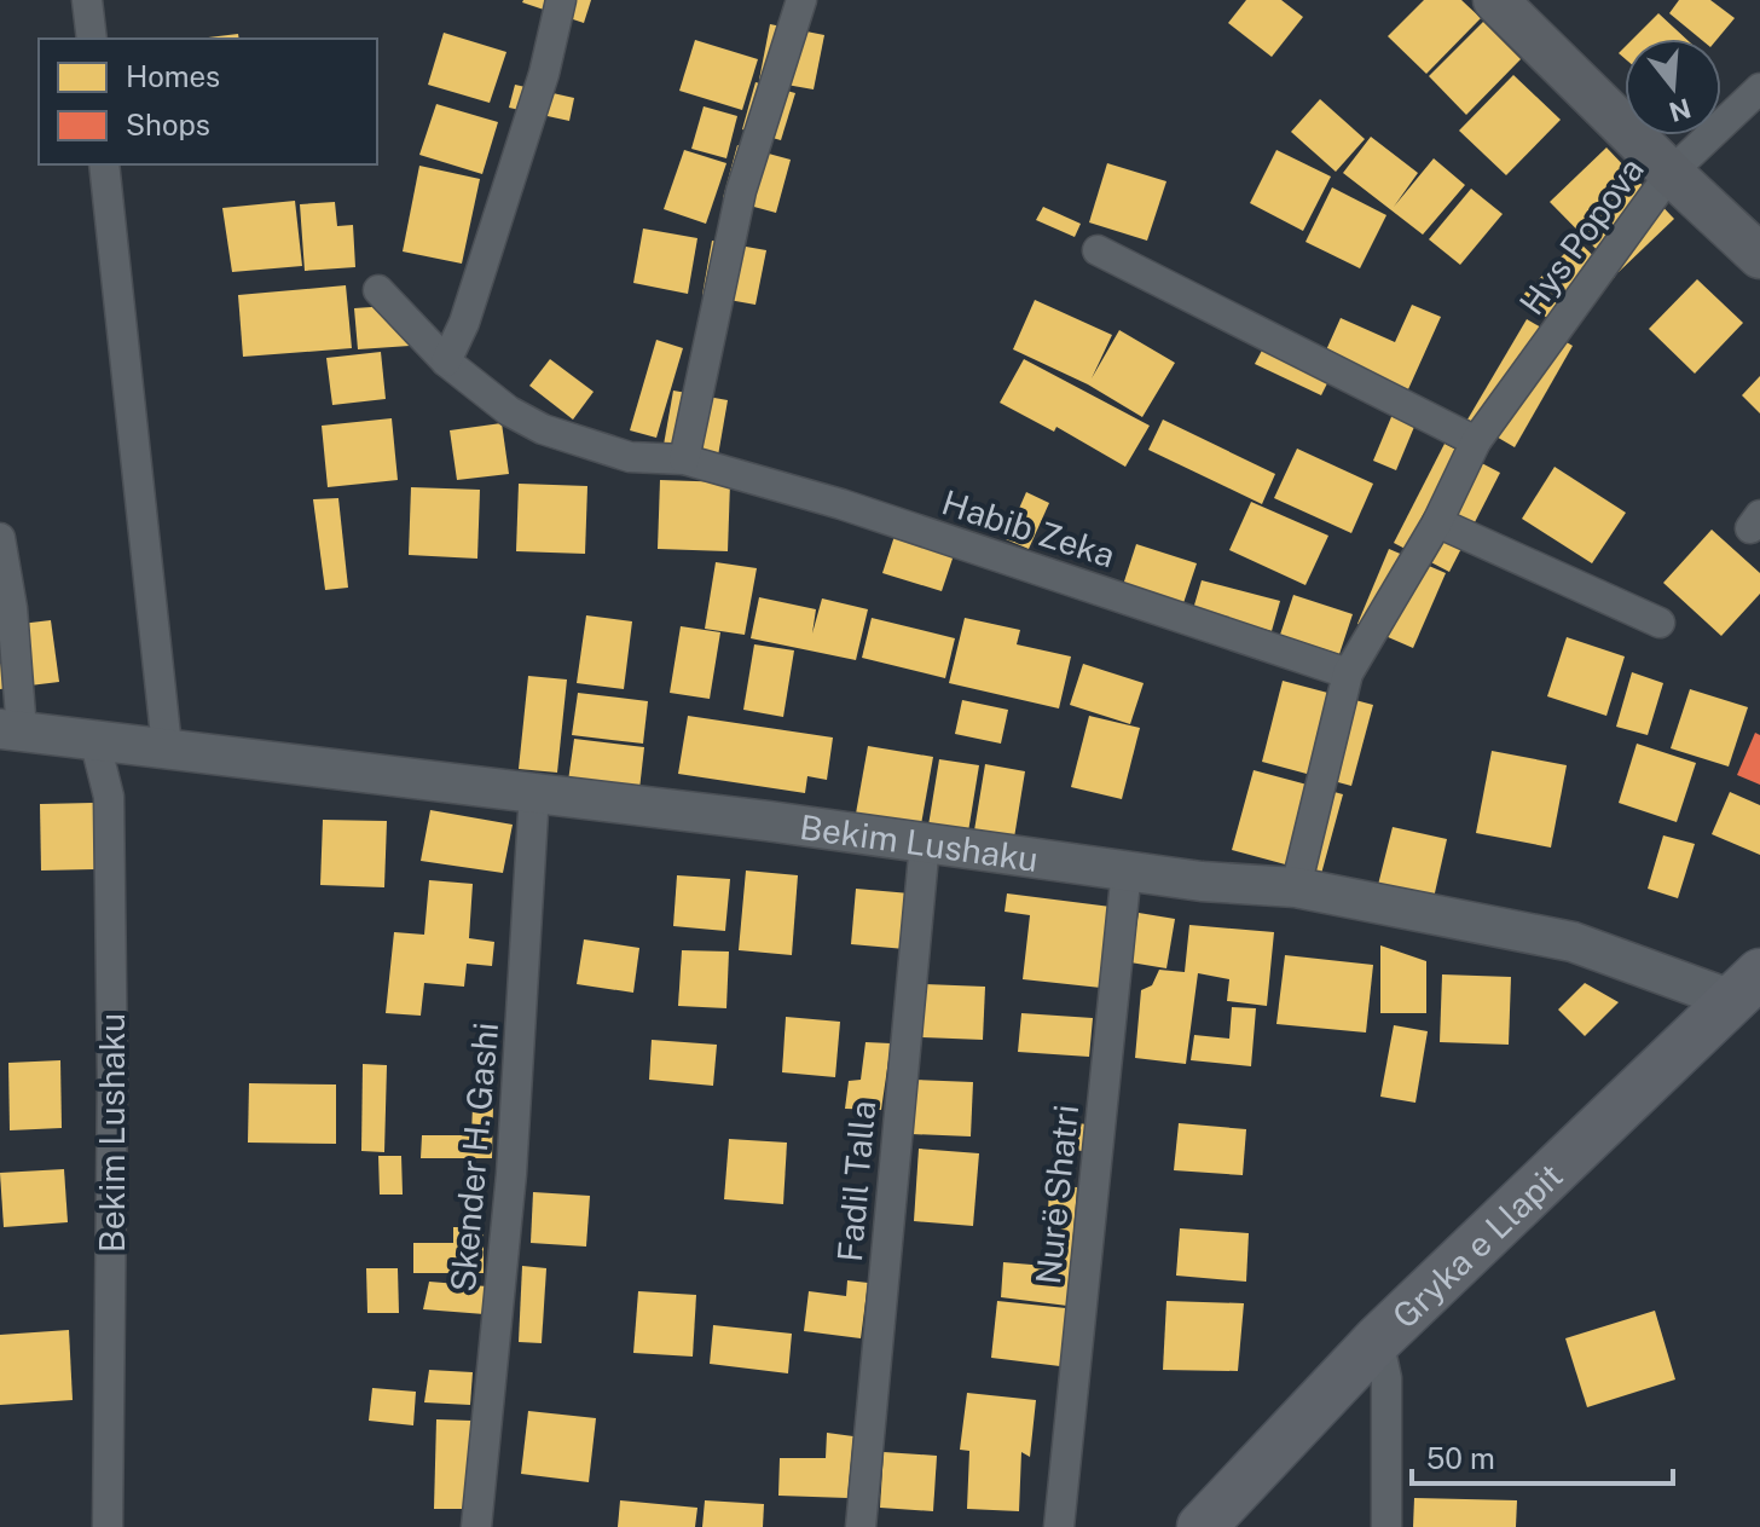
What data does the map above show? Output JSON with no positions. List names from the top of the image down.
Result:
{
  "streets": {
    "main road": ["Gryka e Llapit"],
    "street": [
      "Hys Popova",
      "Habib Zeka",
      "Bekim Lushaku",
      "Skender H. Gashi",
      "Fadil Talla",
      "Nurë Shatri"
    ]
  },
  "crossings": [
    ["Hys Popova", "Habib Zeka"],
    ["Hys Popova", "Bekim Lushaku"],
    ["Bekim Lushaku", "Skender H. Gashi"],
    ["Bekim Lushaku", "Fadil Talla"],
    ["Bekim Lushaku", "Nurë Shatri"],
    ["Bekim Lushaku", "Gryka e Llapit"]
  ],
  "legend": ["Homes", "Shops"],
  "scale_bar": "50 m",
  "north": "bottom"
}
